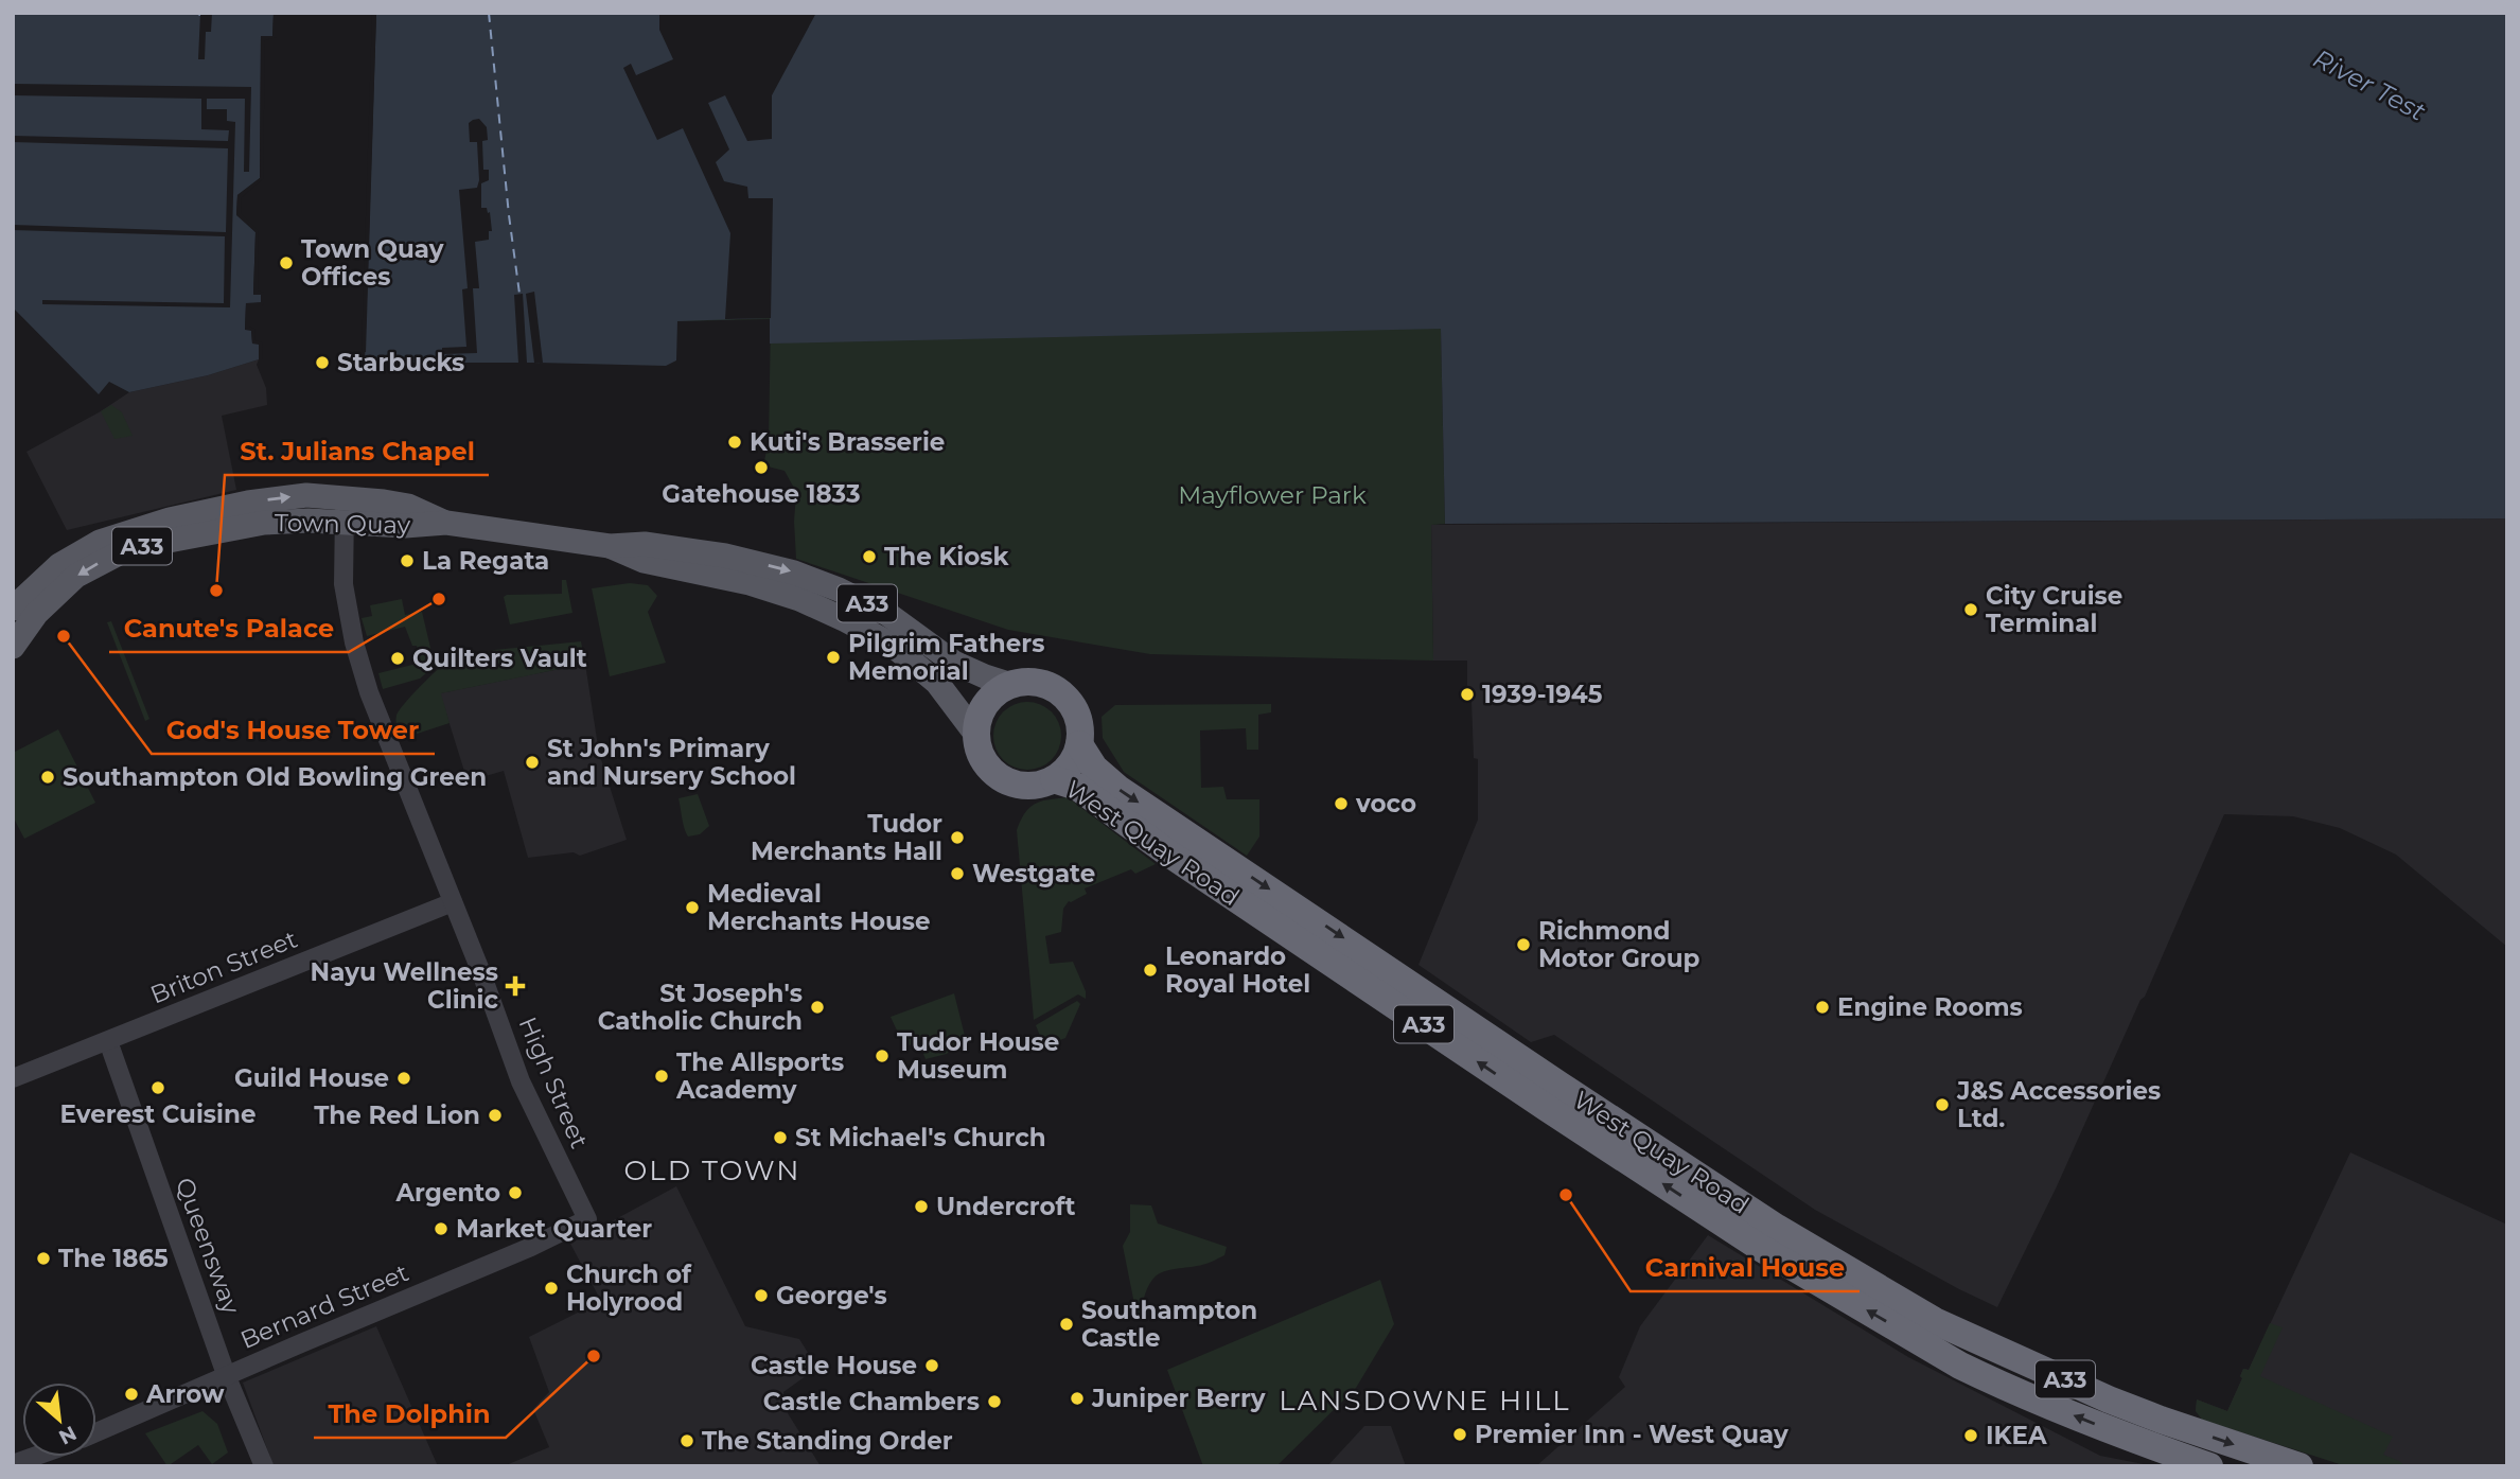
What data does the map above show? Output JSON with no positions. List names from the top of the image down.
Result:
{
  "streets": {
    "highway": ["A33", "West Quay Road"],
    "main road": ["Town Quay"],
    "street": [
      "Briton Street",
      "High Street",
      "Queensway",
      "Bernard Street"
    ]
  },
  "crossings": [
    ["Town Quay", "West Quay Road"],
    ["Town Quay", "High Street"],
    ["Briton Street", "High Street"],
    ["Briton Street", "Queensway"],
    ["High Street", "Bernard Street"],
    ["Queensway", "Bernard Street"]
  ],
  "districts": ["OLD TOWN", "LANSDOWNE HILL"],
  "water": ["River Test"],
  "parks": ["Mayflower Park"],
  "places": {
    "other": [
      "Town Quay Offices",
      "Starbucks",
      "Kuti's Brasserie",
      "Gatehouse 1833",
      "The Kiosk",
      "La Regata",
      "St. Julians Chapel",
      "Canute's Palace",
      "City Cruise Terminal",
      "God's House Tower",
      "Pilgrim Fathers Memorial",
      "Quilters Vault",
      "1939-1945",
      "St John's Primary and Nursery School",
      "Southampton Old Bowling Green",
      "voco",
      "Tudor Merchants Hall",
      "Westgate",
      "Medieval Merchants House",
      "Richmond Motor Group",
      "Leonardo Royal Hotel",
      "St Joseph's Catholic Church",
      "Engine Rooms",
      "Tudor House Museum",
      "The Allsports Academy",
      "Guild House",
      "Everest Cuisine",
      "J&S Accessories Ltd.",
      "The Red Lion",
      "St Michael's Church",
      "Argento",
      "Carnival House",
      "Undercroft",
      "Market Quarter",
      "The 1865",
      "Church of Holyrood",
      "George's",
      "Southampton Castle",
      "The Dolphin",
      "Castle House",
      "Arrow",
      "Juniper Berry",
      "Castle Chambers",
      "Premier Inn - West Quay",
      "IKEA",
      "The Standing Order"
    ],
    "health": ["Nayu Wellness Clinic"]
  },
  "north": "bottom right"
}
